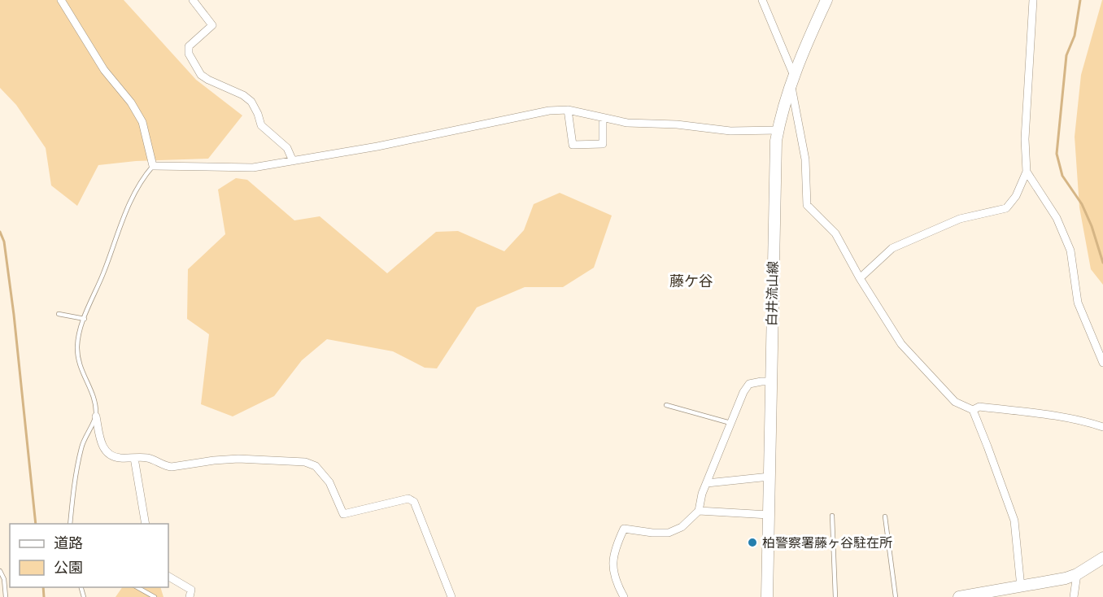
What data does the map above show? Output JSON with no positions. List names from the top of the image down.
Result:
{
  "streets": {
    "main road": ["白井流山線"]
  },
  "districts": ["藤ケ谷"],
  "places": ["柏警察署藤ヶ谷駐在所"],
  "legend": ["道路", "公園"]
}
